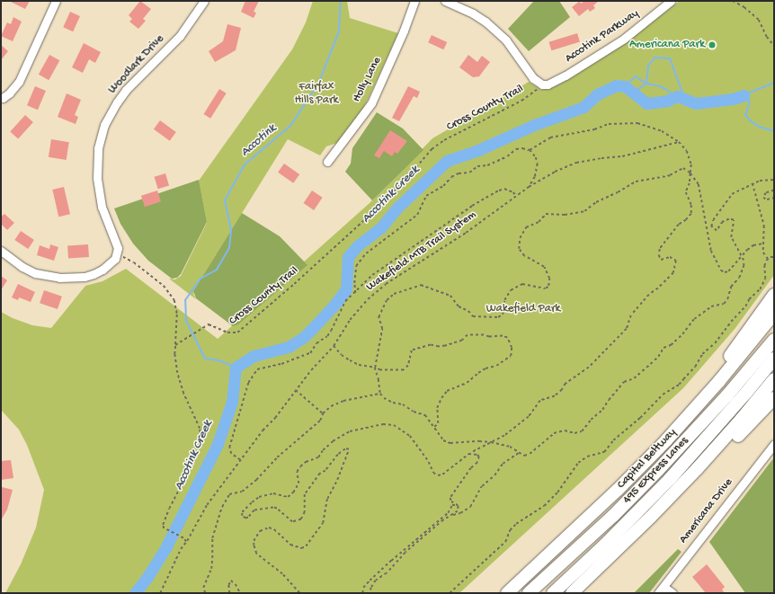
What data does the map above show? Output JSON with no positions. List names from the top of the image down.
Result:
{
  "streets": {
    "highway": ["Capital Beltway", "495 Express Lanes"],
    "street": [
      "Accotink Parkway",
      "Woodlark Drive",
      "Holly Lane",
      "Americana Drive"
    ],
    "path": ["Cross County Trail", "Wakefield MTB Trail System"]
  },
  "crossings": [
    ["Accotink Parkway", "Cross County Trail"]
  ],
  "water": ["Accotink", "Accotink Creek"],
  "parks": ["Fairfax Hills Park", "Wakefield Park"],
  "places": ["Americana Park"]
}
